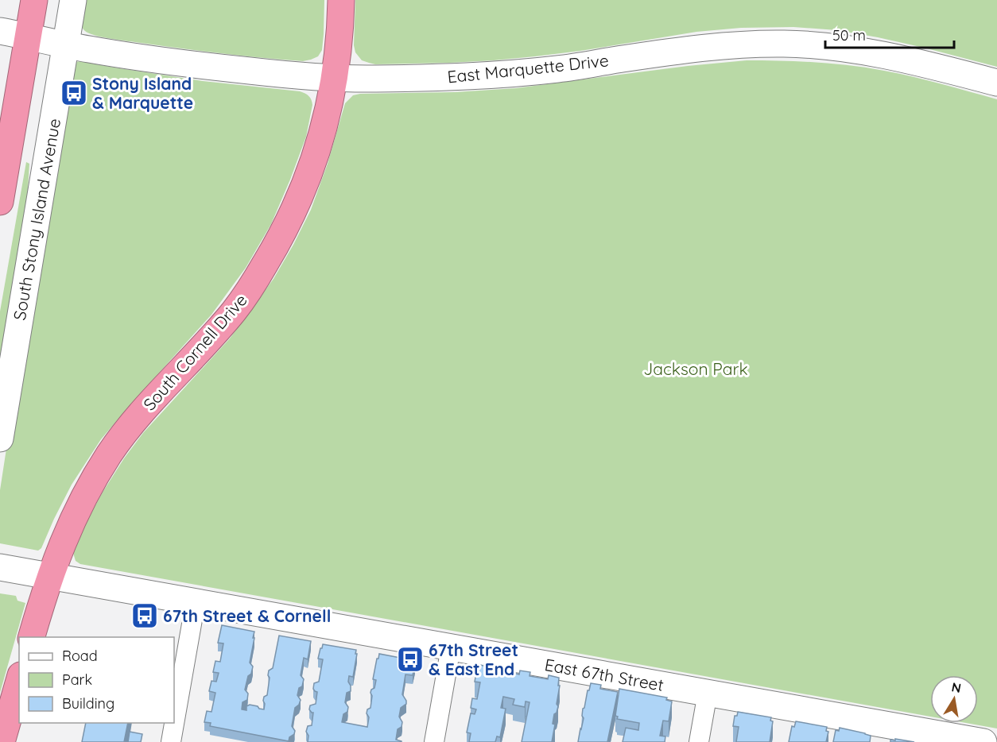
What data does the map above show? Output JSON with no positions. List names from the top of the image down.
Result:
{
  "streets": {
    "highway": ["South Cornell Drive"],
    "street": ["East Marquette Drive", "South Stony Island Avenue", "East 67th Street"]
  },
  "crossings": [
    ["East Marquette Drive", "South Stony Island Avenue"],
    ["East Marquette Drive", "South Cornell Drive"],
    ["South Cornell Drive", "East 67th Street"]
  ],
  "parks": ["Jackson Park"],
  "places": {
    "bus stop": ["Stony Island & Marquette", "67th Street & Cornell", "67th Street & East End"]
  },
  "legend": ["Road", "Park", "Building"],
  "scale_bar": "50 m",
  "north": "top"
}
